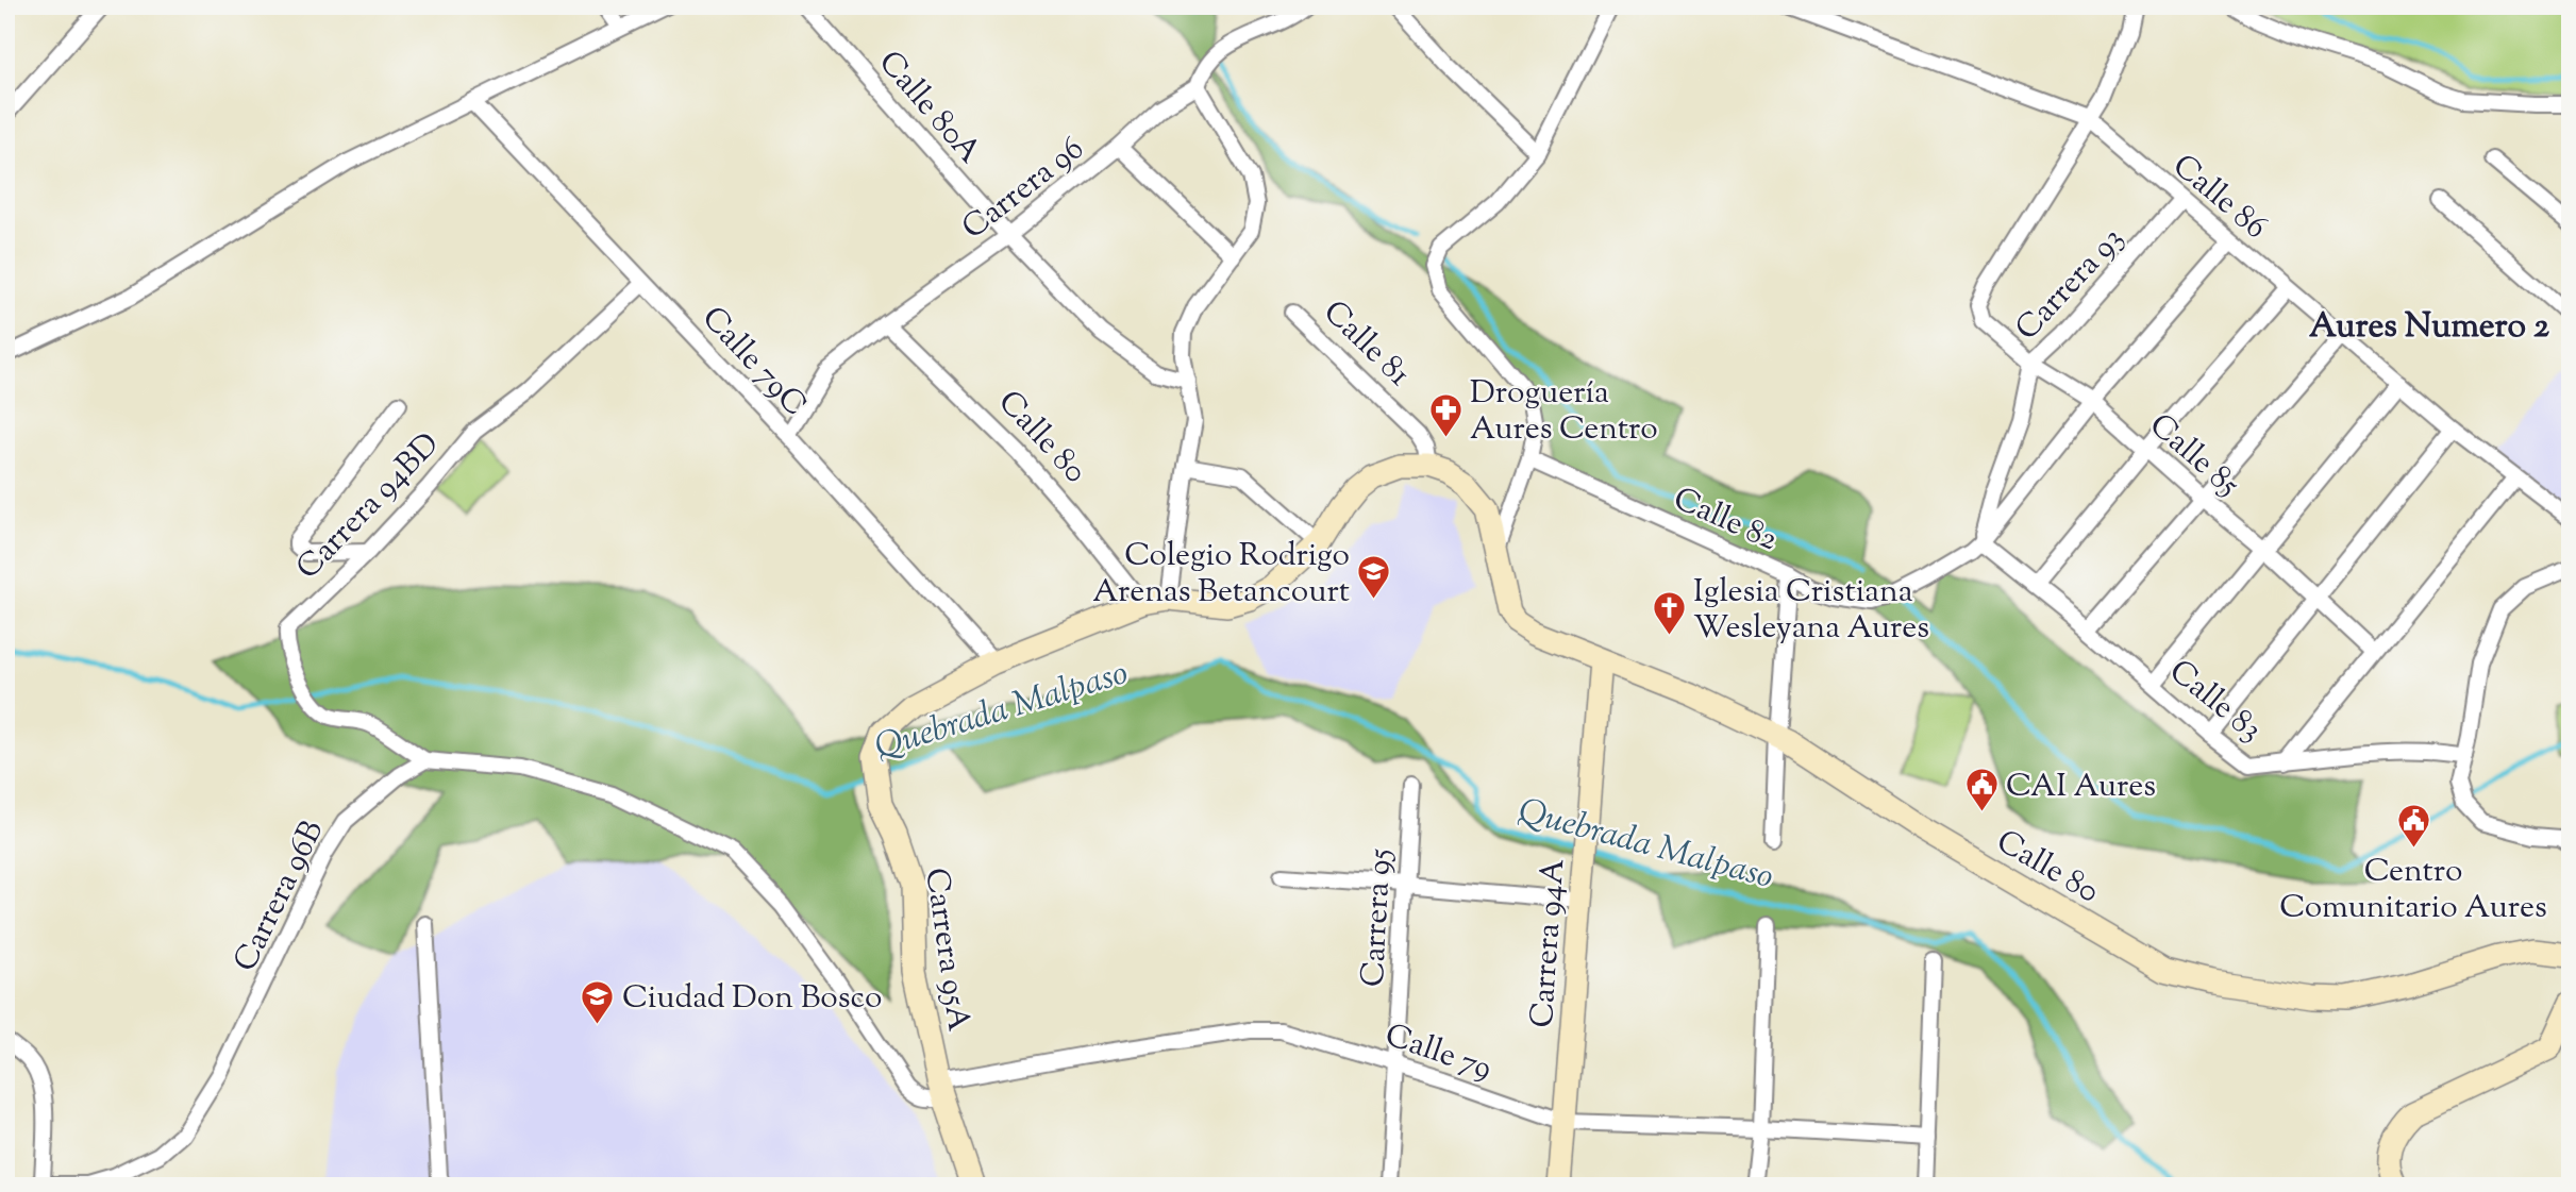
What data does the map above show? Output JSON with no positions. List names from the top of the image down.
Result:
{
  "streets": {
    "street": [
      "Calle 80A",
      "Carrera 96",
      "Calle 86",
      "Carrera 93",
      "Calle 81",
      "Calle 79C",
      "Calle 80",
      "Calle 85",
      "Carrera 94BD",
      "Calle 82",
      "Calle 83",
      "Carrera 96B",
      "Carrera 95",
      "Carrera 94A",
      "Carrera 95A",
      "Calle 79"
    ]
  },
  "crossings": [
    ["Calle 80A", "Carrera 96"],
    ["Carrera 96", "Calle 79C"],
    ["Carrera 96", "Calle 80"],
    ["Calle 86", "Carrera 93"],
    ["Calle 86", "Calle 85"],
    ["Calle 86", "Calle 82"],
    ["Carrera 93", "Calle 85"],
    ["Carrera 93", "Calle 82"],
    ["Carrera 93", "Calle 83"],
    ["Calle 81", "Carrera 95A"],
    ["Calle 79C", "Carrera 94BD"],
    ["Calle 79C", "Carrera 95A"],
    ["Calle 80", "Carrera 94A"],
    ["Calle 80", "Carrera 95A"],
    ["Calle 85", "Calle 82"],
    ["Carrera 94BD", "Carrera 96B"],
    ["Calle 82", "Calle 83"],
    ["Carrera 95", "Calle 79"],
    ["Carrera 94A", "Calle 79"],
    ["Carrera 95A", "Calle 79"]
  ],
  "districts": ["Aures Numero 2"],
  "water": ["Quebrada Malpaso"],
  "places": {
    "pharmacy": ["Droguería Aures Centro"],
    "school or university": ["Colegio Rodrigo Arenas Betancourt", "Ciudad Don Bosco"],
    "church": ["Iglesia Cristiana Wesleyana Aures"],
    "public building": ["CAI Aures", "Centro Comunitario Aures"]
  }
}
